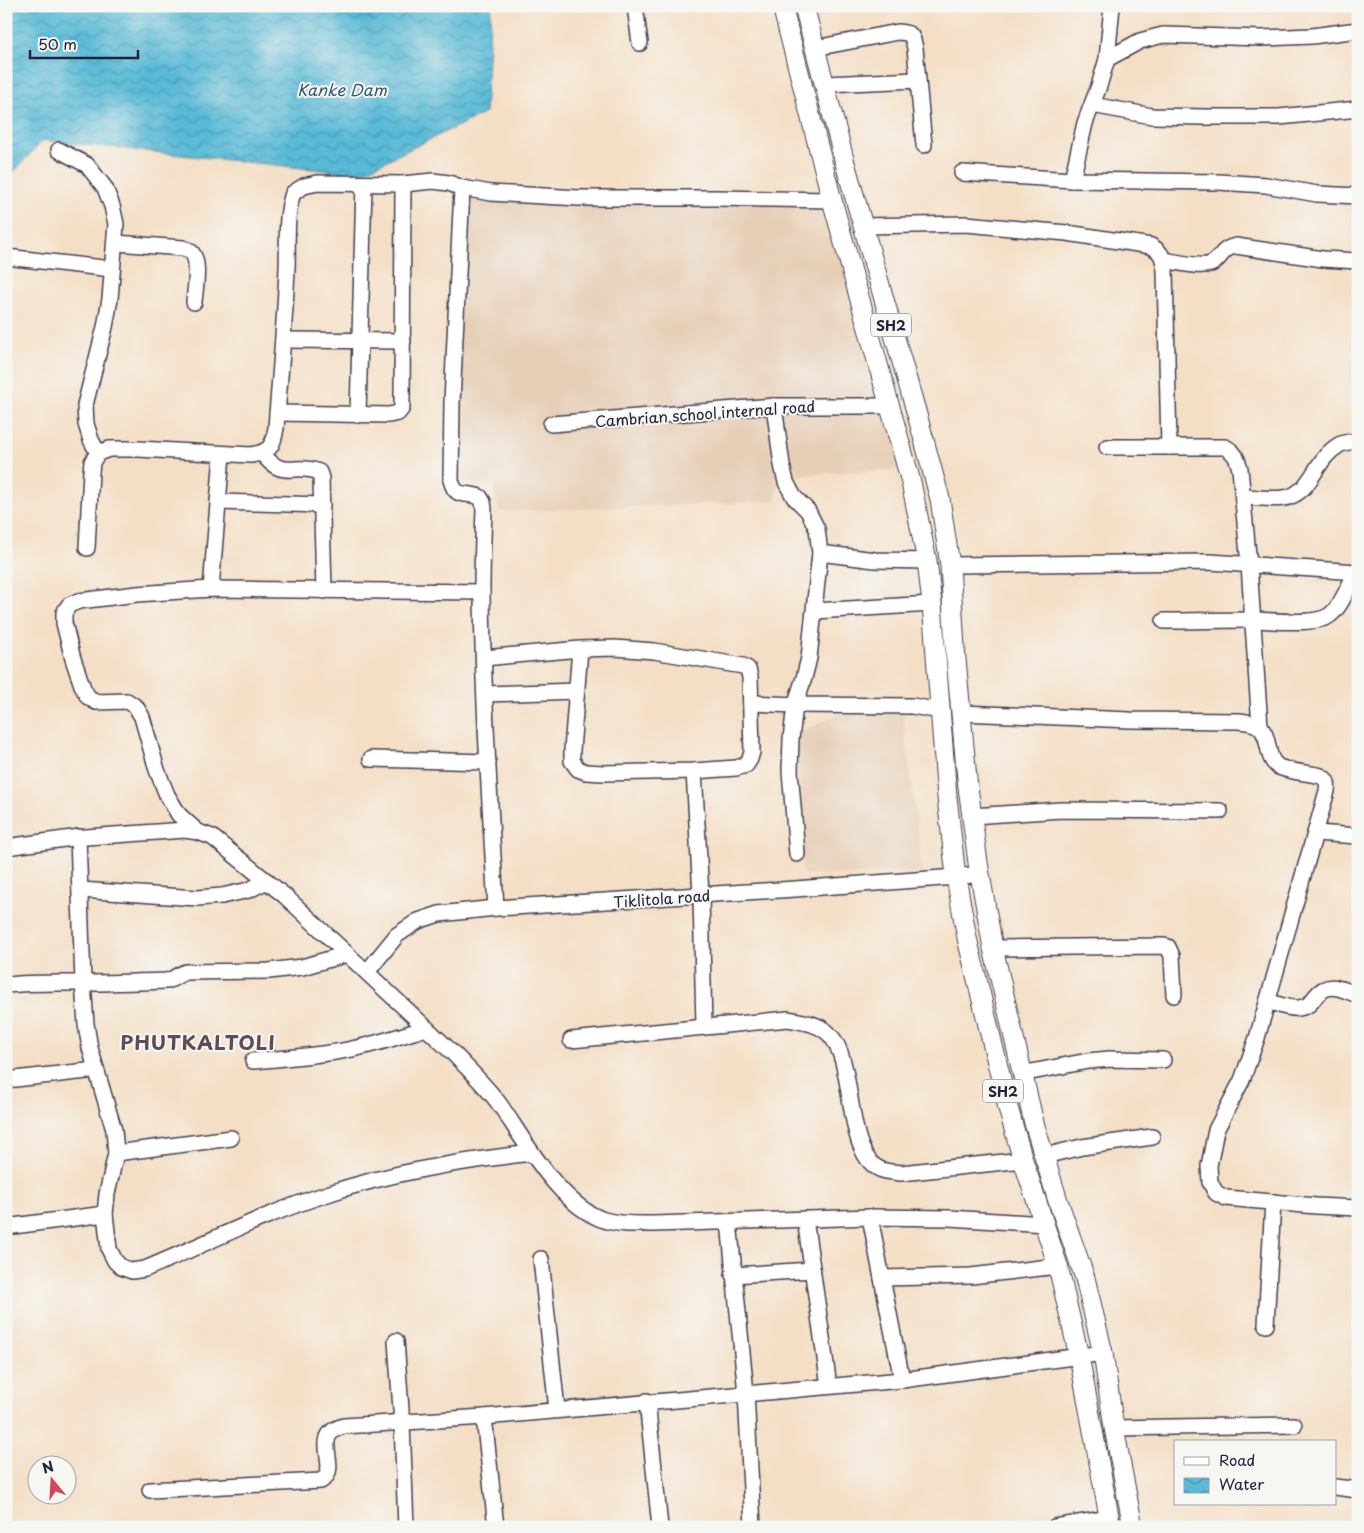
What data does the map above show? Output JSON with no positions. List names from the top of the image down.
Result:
{
  "streets": {
    "main road": ["SH2"],
    "street": ["Cambrian school internal road", "Tiklitola road"]
  },
  "crossings": [
    ["SH2", "Cambrian school internal road"],
    ["SH2", "Tiklitola road"]
  ],
  "districts": ["PHUTKALTOLI"],
  "water": ["Kanke Dam"],
  "legend": ["Road", "Water"],
  "scale_bar": "50 m",
  "north": "top"
}
